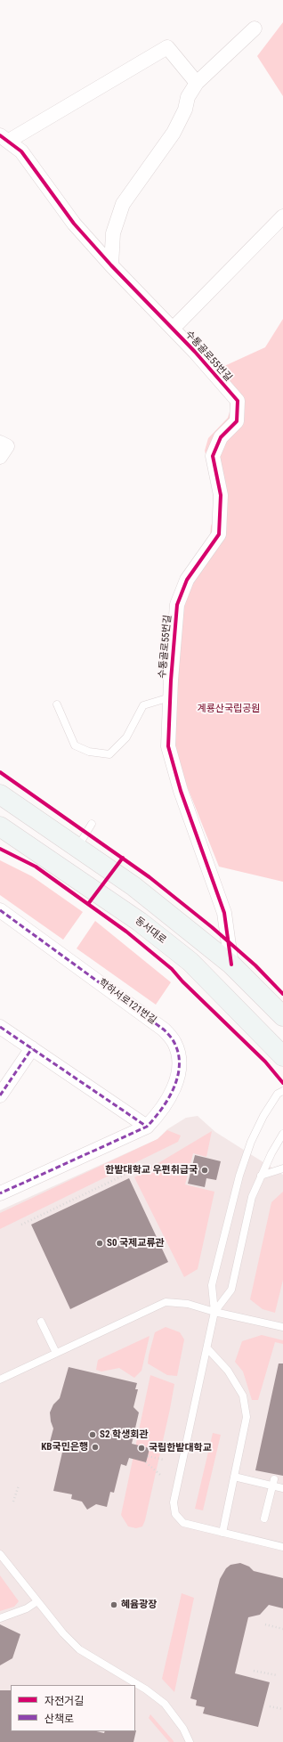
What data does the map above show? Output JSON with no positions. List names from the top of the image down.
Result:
{
  "streets": {
    "street": ["수통골로55번길", "동서대로", "학하서로121번길"]
  },
  "parks": ["계룡산국립공원"],
  "places": [
    "한밭대학교 우편취급국",
    "S0 국제교류관",
    "S2 학생회관",
    "KB국민은행",
    "국립한밭대학교",
    "혜윰광장"
  ],
  "legend": ["자전거길", "산책로"]
}
